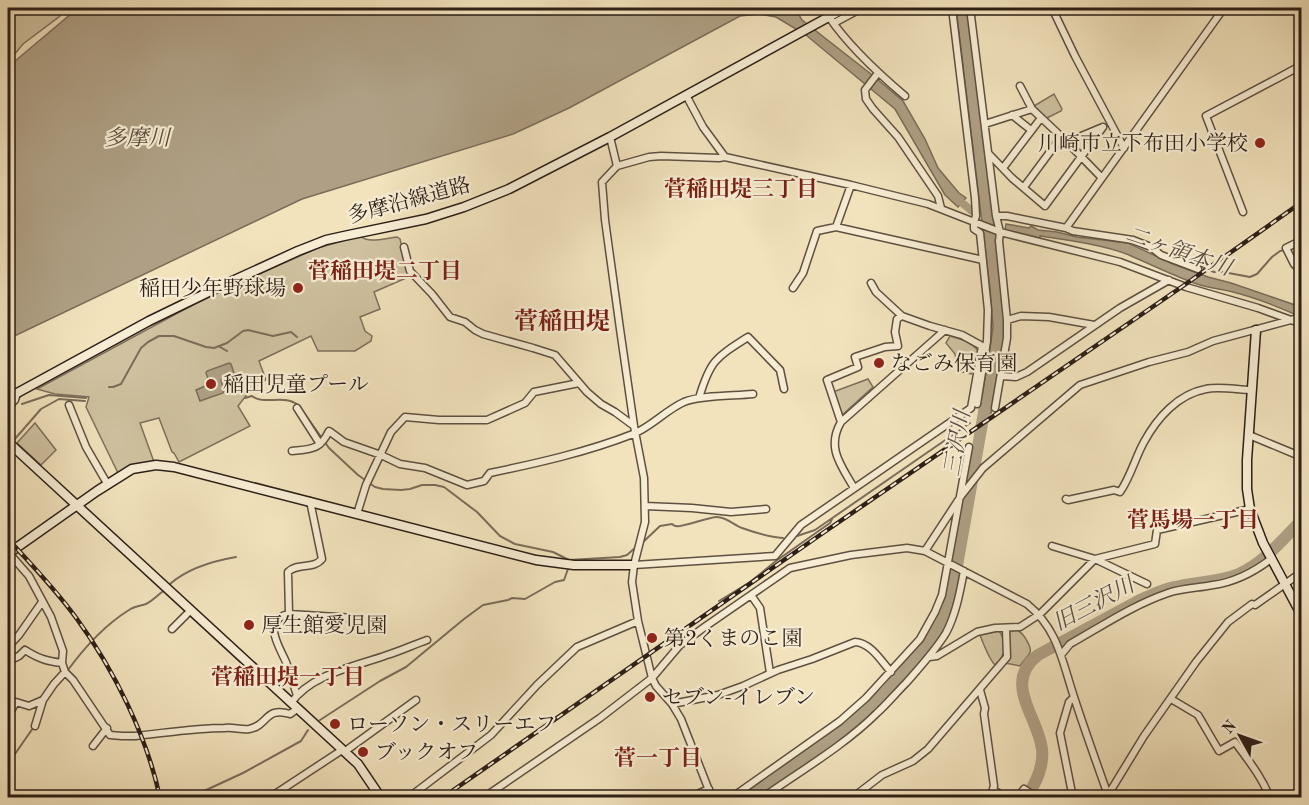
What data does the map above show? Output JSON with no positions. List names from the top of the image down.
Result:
{
  "streets": {
    "street": ["多摩沿線道路"]
  },
  "districts": [
    "菅稲田堤三丁目",
    "菅稲田堤二丁目",
    "菅稲田堤",
    "菅馬場一丁目",
    "菅稲田堤一丁目",
    "菅一丁目"
  ],
  "water": [
    "多摩川",
    "二ヶ領本川",
    "三沢川",
    "旧三沢川"
  ],
  "places": [
    "川崎市立下布田小学校",
    "稲田少年野球場",
    "なごみ保育園",
    "稲田児童プール",
    "厚生館愛児園",
    "第2くまのこ園",
    "セブン-イレブン",
    "ローソン・スリーエフ",
    "ブックオフ"
  ],
  "north": "top left"
}
